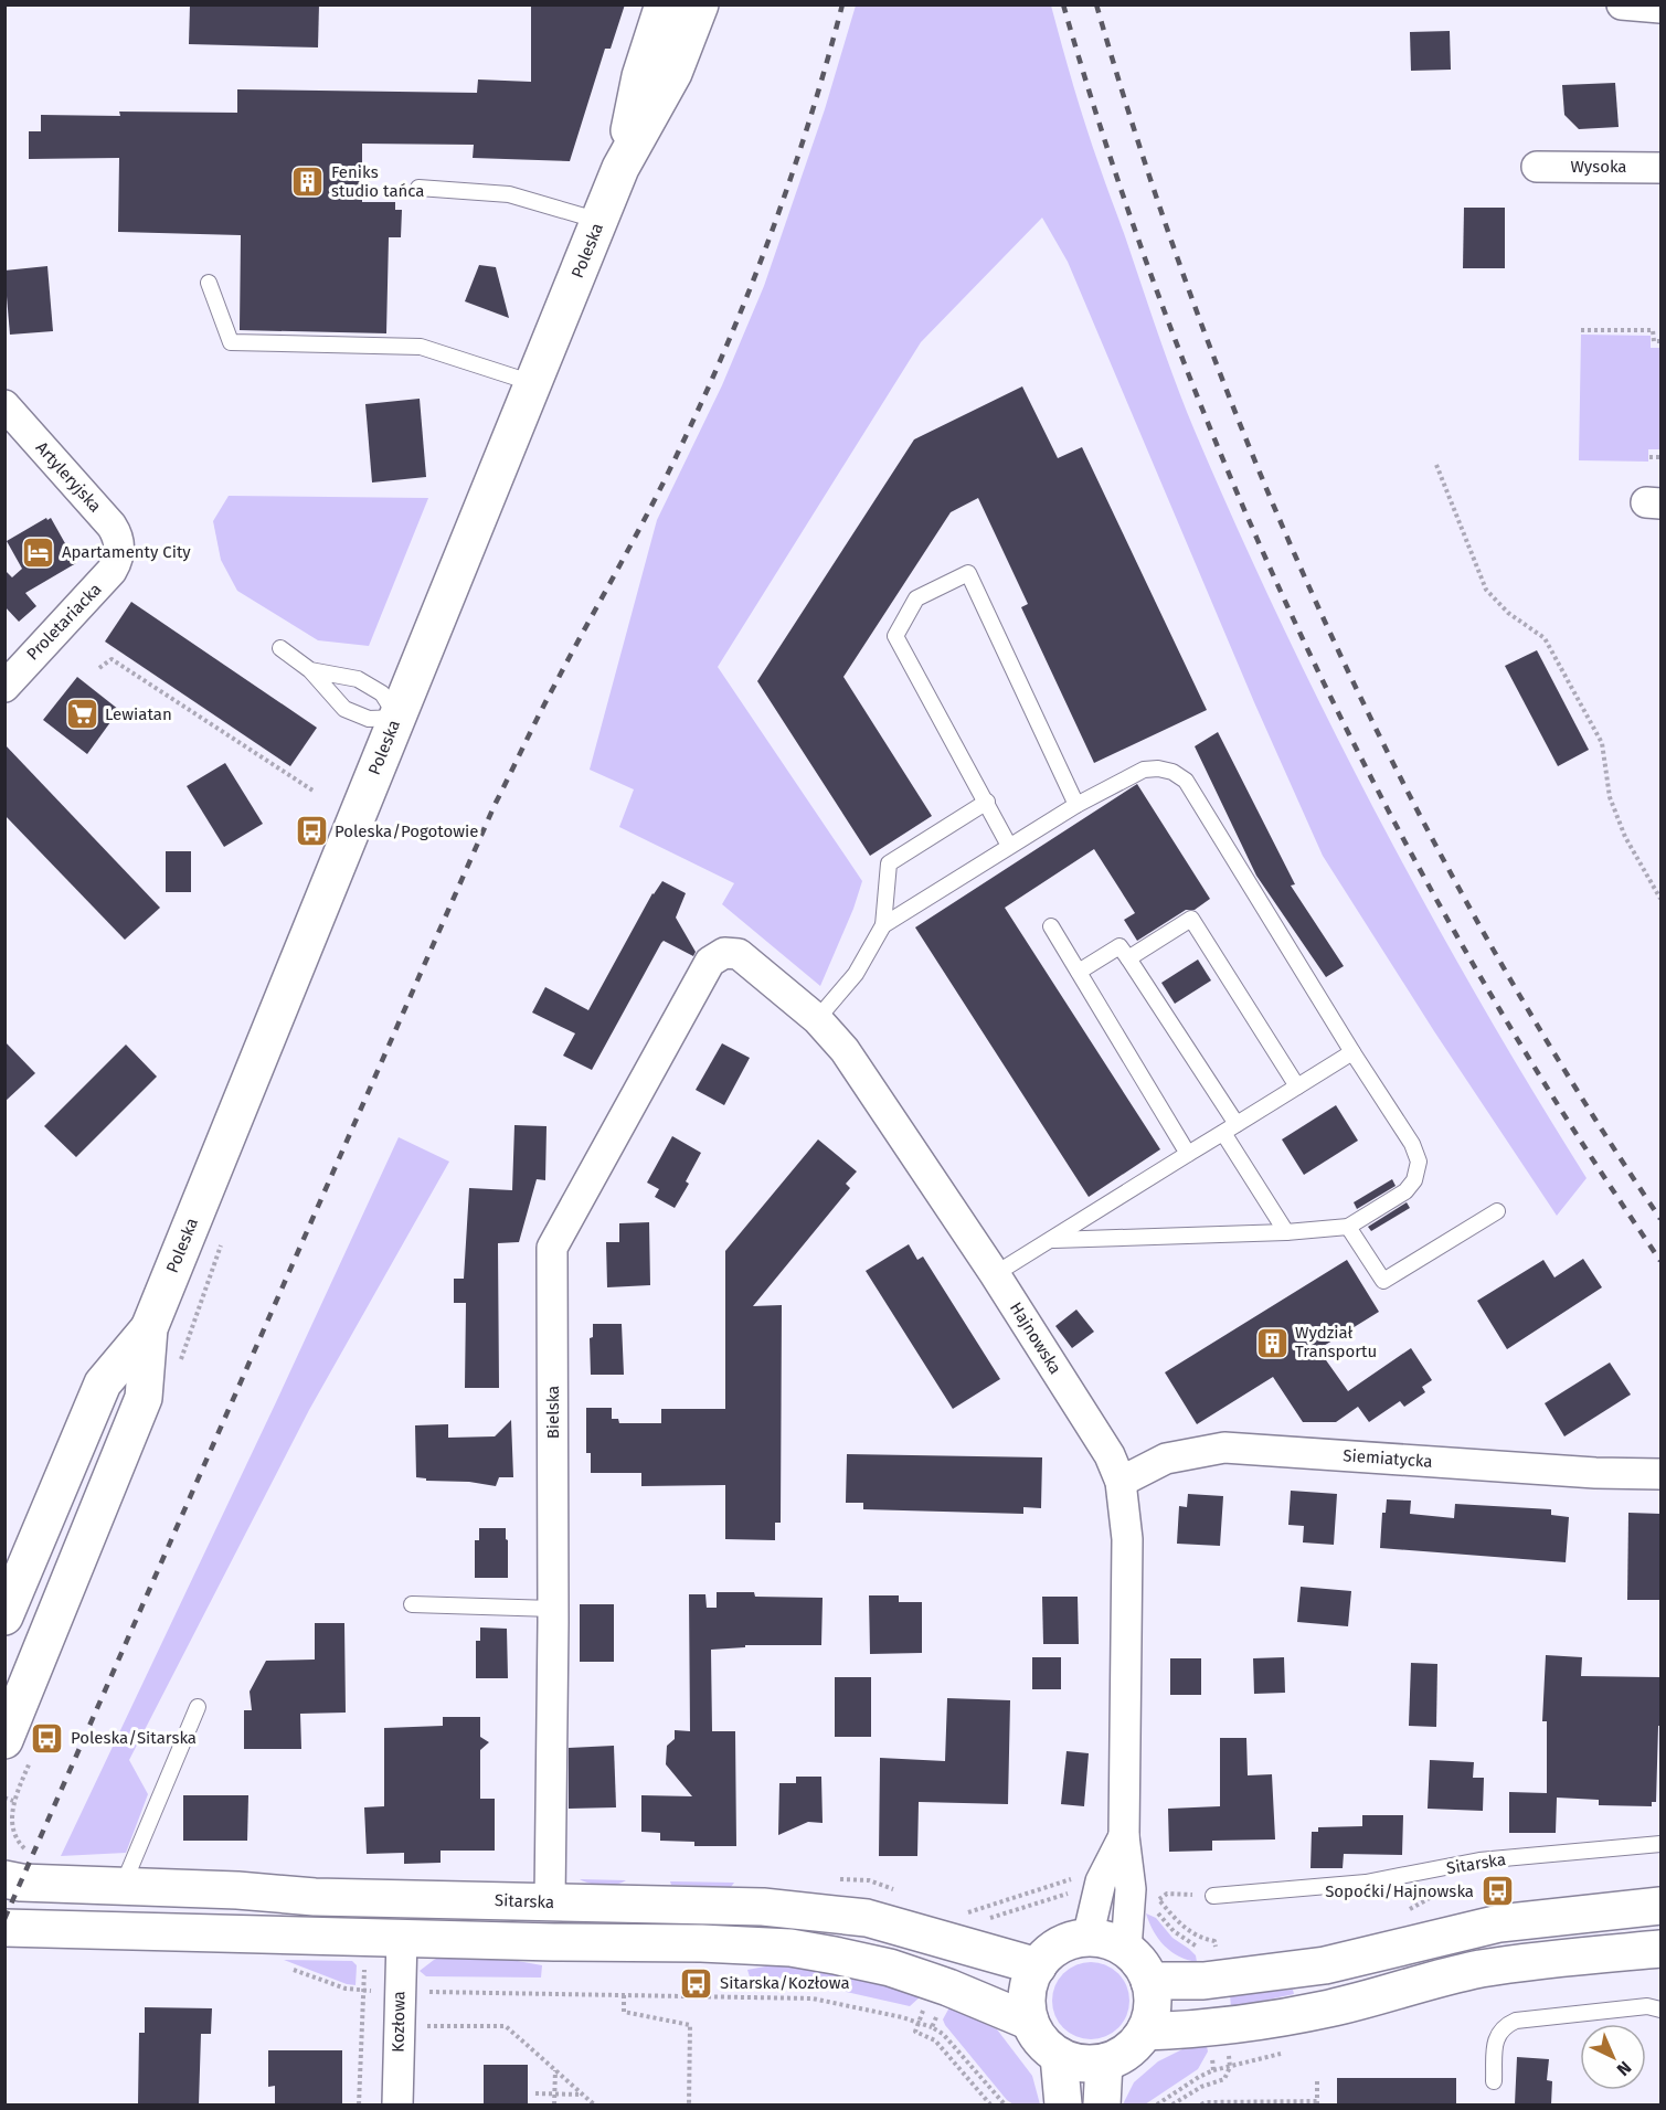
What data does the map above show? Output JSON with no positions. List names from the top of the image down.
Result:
{
  "streets": {
    "street": [
      "Wysoka",
      "Poleska",
      "Artyleryjska",
      "Proletariacka",
      "Hajnowska",
      "Bielska",
      "Siemiatycka",
      "Sitarska",
      "Kozłowa"
    ]
  },
  "crossings": [
    ["Artyleryjska", "Proletariacka"],
    ["Hajnowska", "Bielska"],
    ["Hajnowska", "Siemiatycka"],
    ["Hajnowska", "Sitarska"],
    ["Bielska", "Sitarska"]
  ],
  "places": {
    "building": ["Feniks studio tańca", "Wydział Transportu"],
    "hotel": ["Apartamenty City"],
    "supermarket": ["Lewiatan"],
    "bus stop": [
      "Poleska/Pogotowie",
      "Poleska/Sitarska",
      "Sopoćki/Hajnowska",
      "Sitarska/Kozłowa"
    ]
  },
  "north": "bottom right"
}
